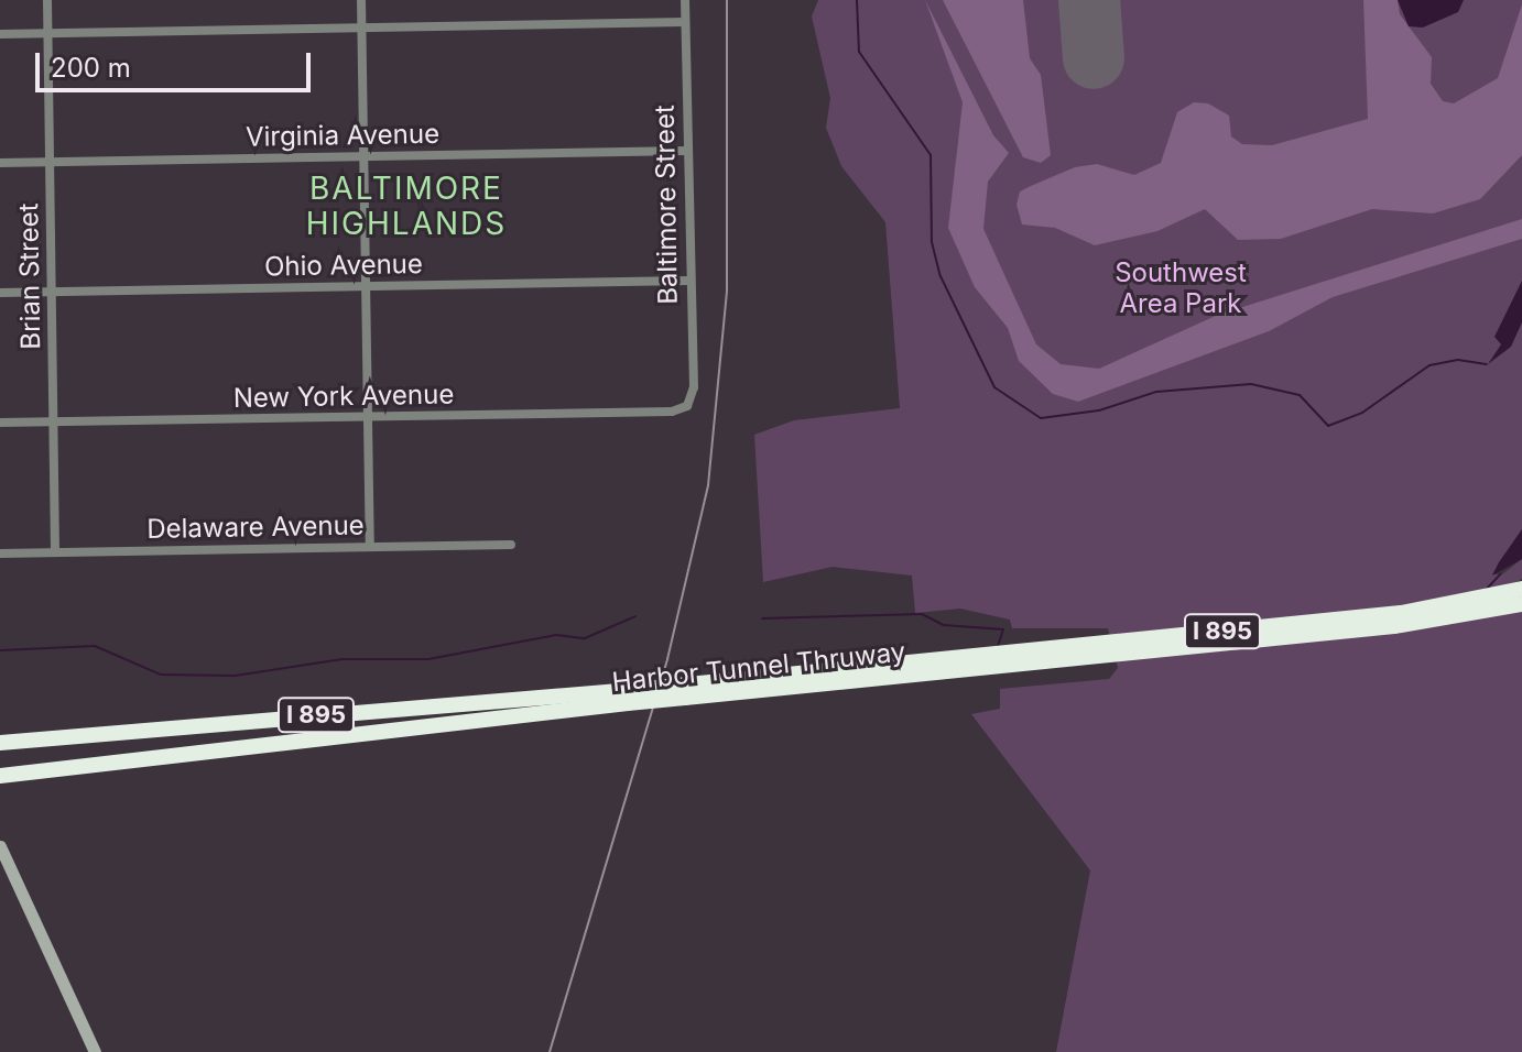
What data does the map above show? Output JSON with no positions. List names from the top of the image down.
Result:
{
  "streets": {
    "highway": ["I 895", "Harbor Tunnel Thruway"],
    "street": [
      "Virginia Avenue",
      "Baltimore Street",
      "Ohio Avenue",
      "Brian Street",
      "New York Avenue",
      "Delaware Avenue"
    ]
  },
  "crossings": [
    ["Virginia Avenue", "Baltimore Street"],
    ["Virginia Avenue", "Brian Street"],
    ["Baltimore Street", "Ohio Avenue"],
    ["Baltimore Street", "New York Avenue"],
    ["Ohio Avenue", "Brian Street"],
    ["Brian Street", "New York Avenue"],
    ["Brian Street", "Delaware Avenue"]
  ],
  "districts": ["BALTIMORE HIGHLANDS"],
  "parks": ["Southwest Area Park"],
  "scale_bar": "200 m"
}
